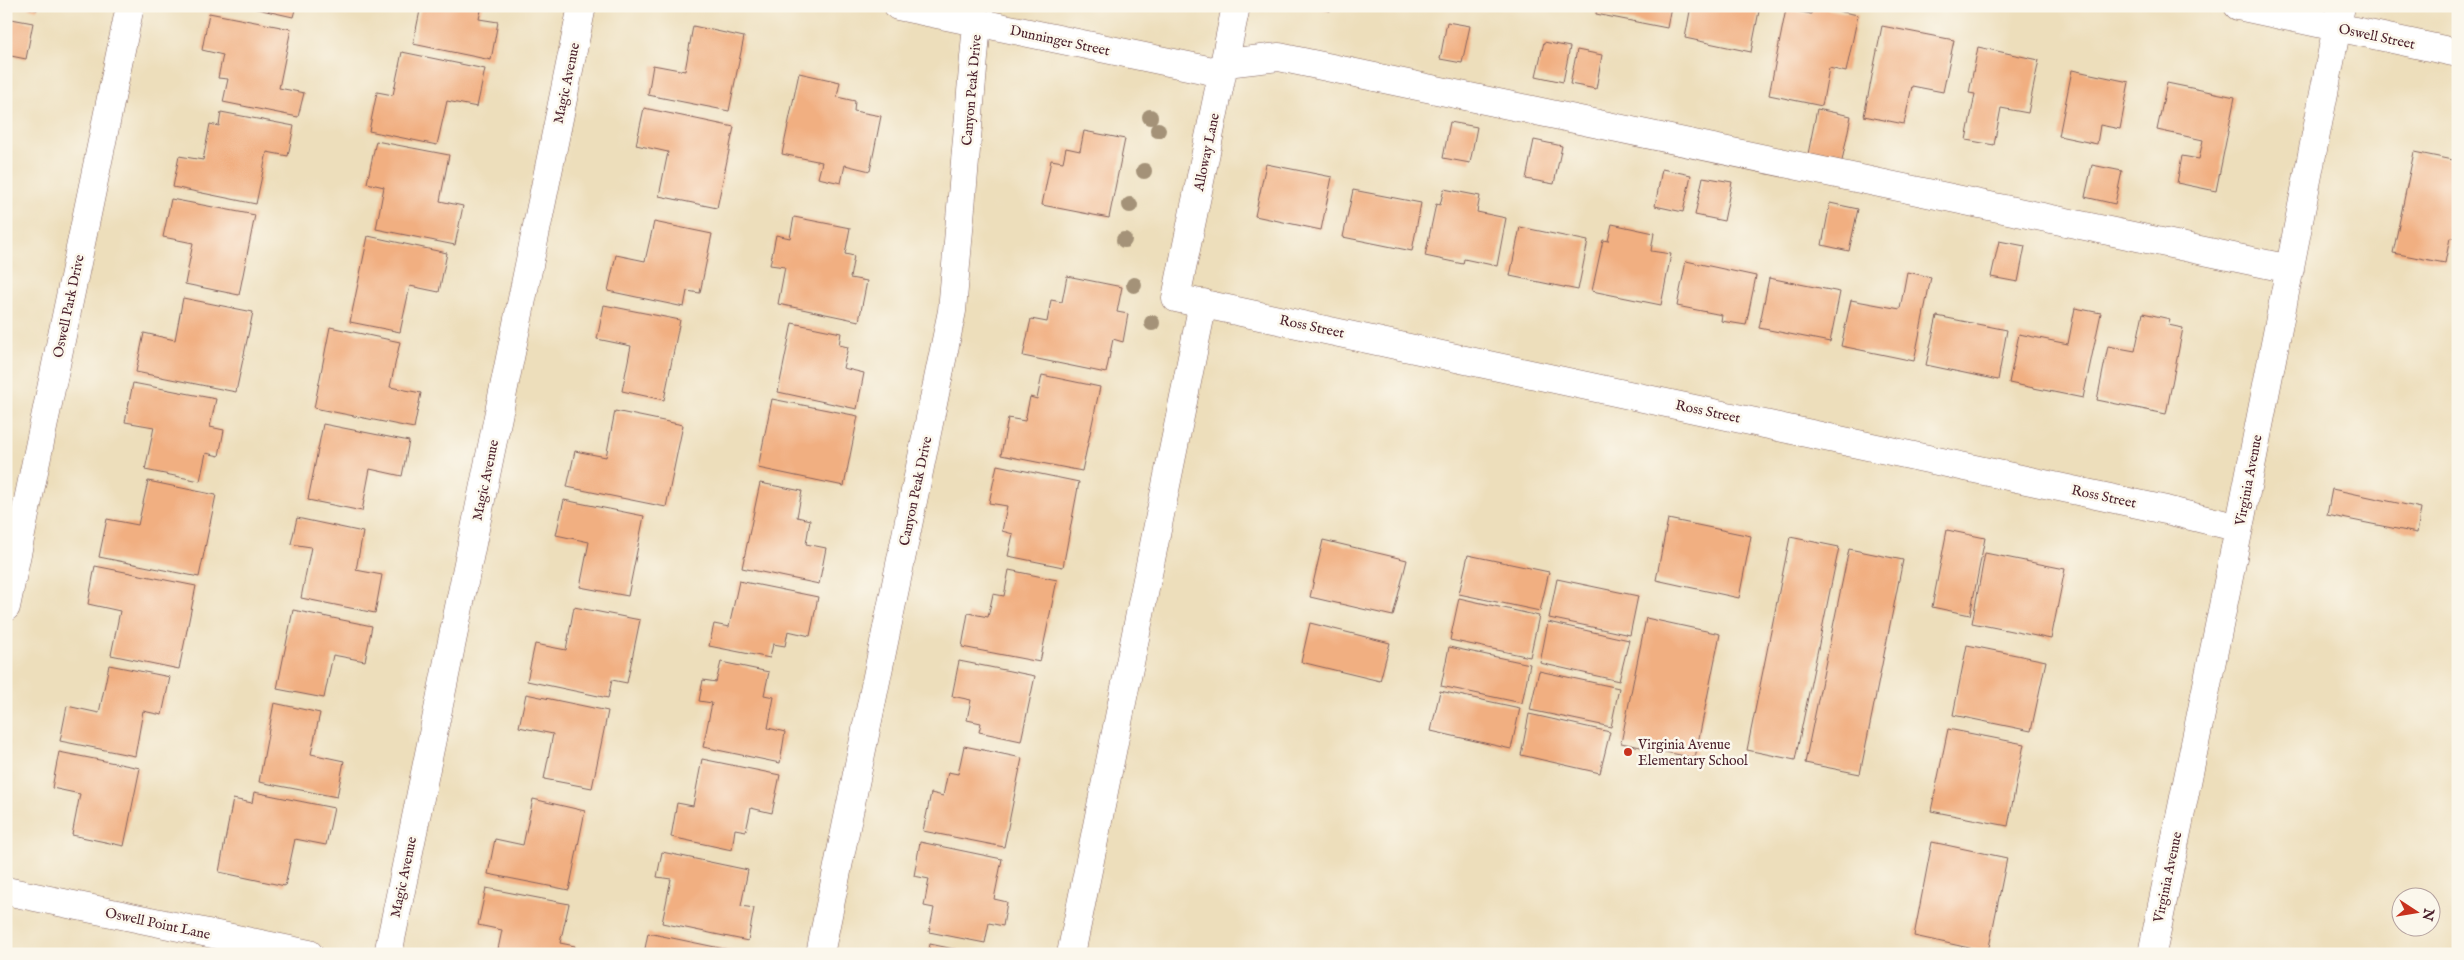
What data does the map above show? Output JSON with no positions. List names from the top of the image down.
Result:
{
  "streets": {
    "street": [
      "Oswell Street",
      "Dunninger Street",
      "Magic Avenue",
      "Canyon Peak Drive",
      "Alloway Lane",
      "Oswell Park Drive",
      "Ross Street",
      "Virginia Avenue",
      "Oswell Point Lane"
    ]
  },
  "crossings": [
    ["Oswell Street", "Virginia Avenue"],
    ["Dunninger Street", "Canyon Peak Drive"],
    ["Dunninger Street", "Alloway Lane"],
    ["Dunninger Street", "Virginia Avenue"],
    ["Alloway Lane", "Ross Street"],
    ["Ross Street", "Virginia Avenue"]
  ],
  "places": ["Virginia Avenue Elementary School"],
  "north": "right"
}
